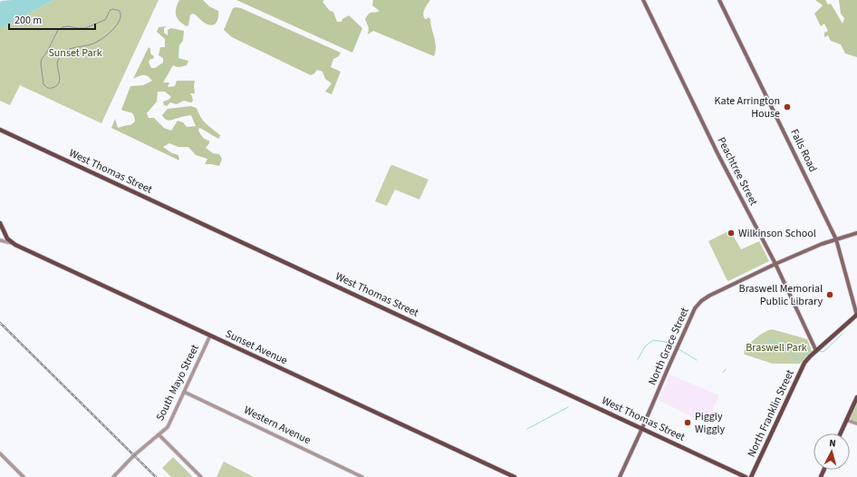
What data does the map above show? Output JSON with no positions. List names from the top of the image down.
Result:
{
  "streets": {
    "main road": [
      "Falls Road",
      "West Thomas Street",
      "Peachtree Street",
      "North Grace Street",
      "Sunset Avenue",
      "North Franklin Street"
    ],
    "street": ["South Mayo Street", "Western Avenue"]
  },
  "crossings": [
    ["Falls Road", "North Grace Street"],
    ["Falls Road", "North Franklin Street"],
    ["West Thomas Street", "North Grace Street"],
    ["Peachtree Street", "North Grace Street"],
    ["Peachtree Street", "North Franklin Street"],
    ["Sunset Avenue", "South Mayo Street"],
    ["South Mayo Street", "Western Avenue"]
  ],
  "parks": ["Sunset Park", "Braswell Park"],
  "places": [
    "Kate Arrington House",
    "Wilkinson School",
    "Braswell Memorial Public Library",
    "Piggly Wiggly"
  ],
  "scale_bar": "200 m",
  "north": "top"
}
